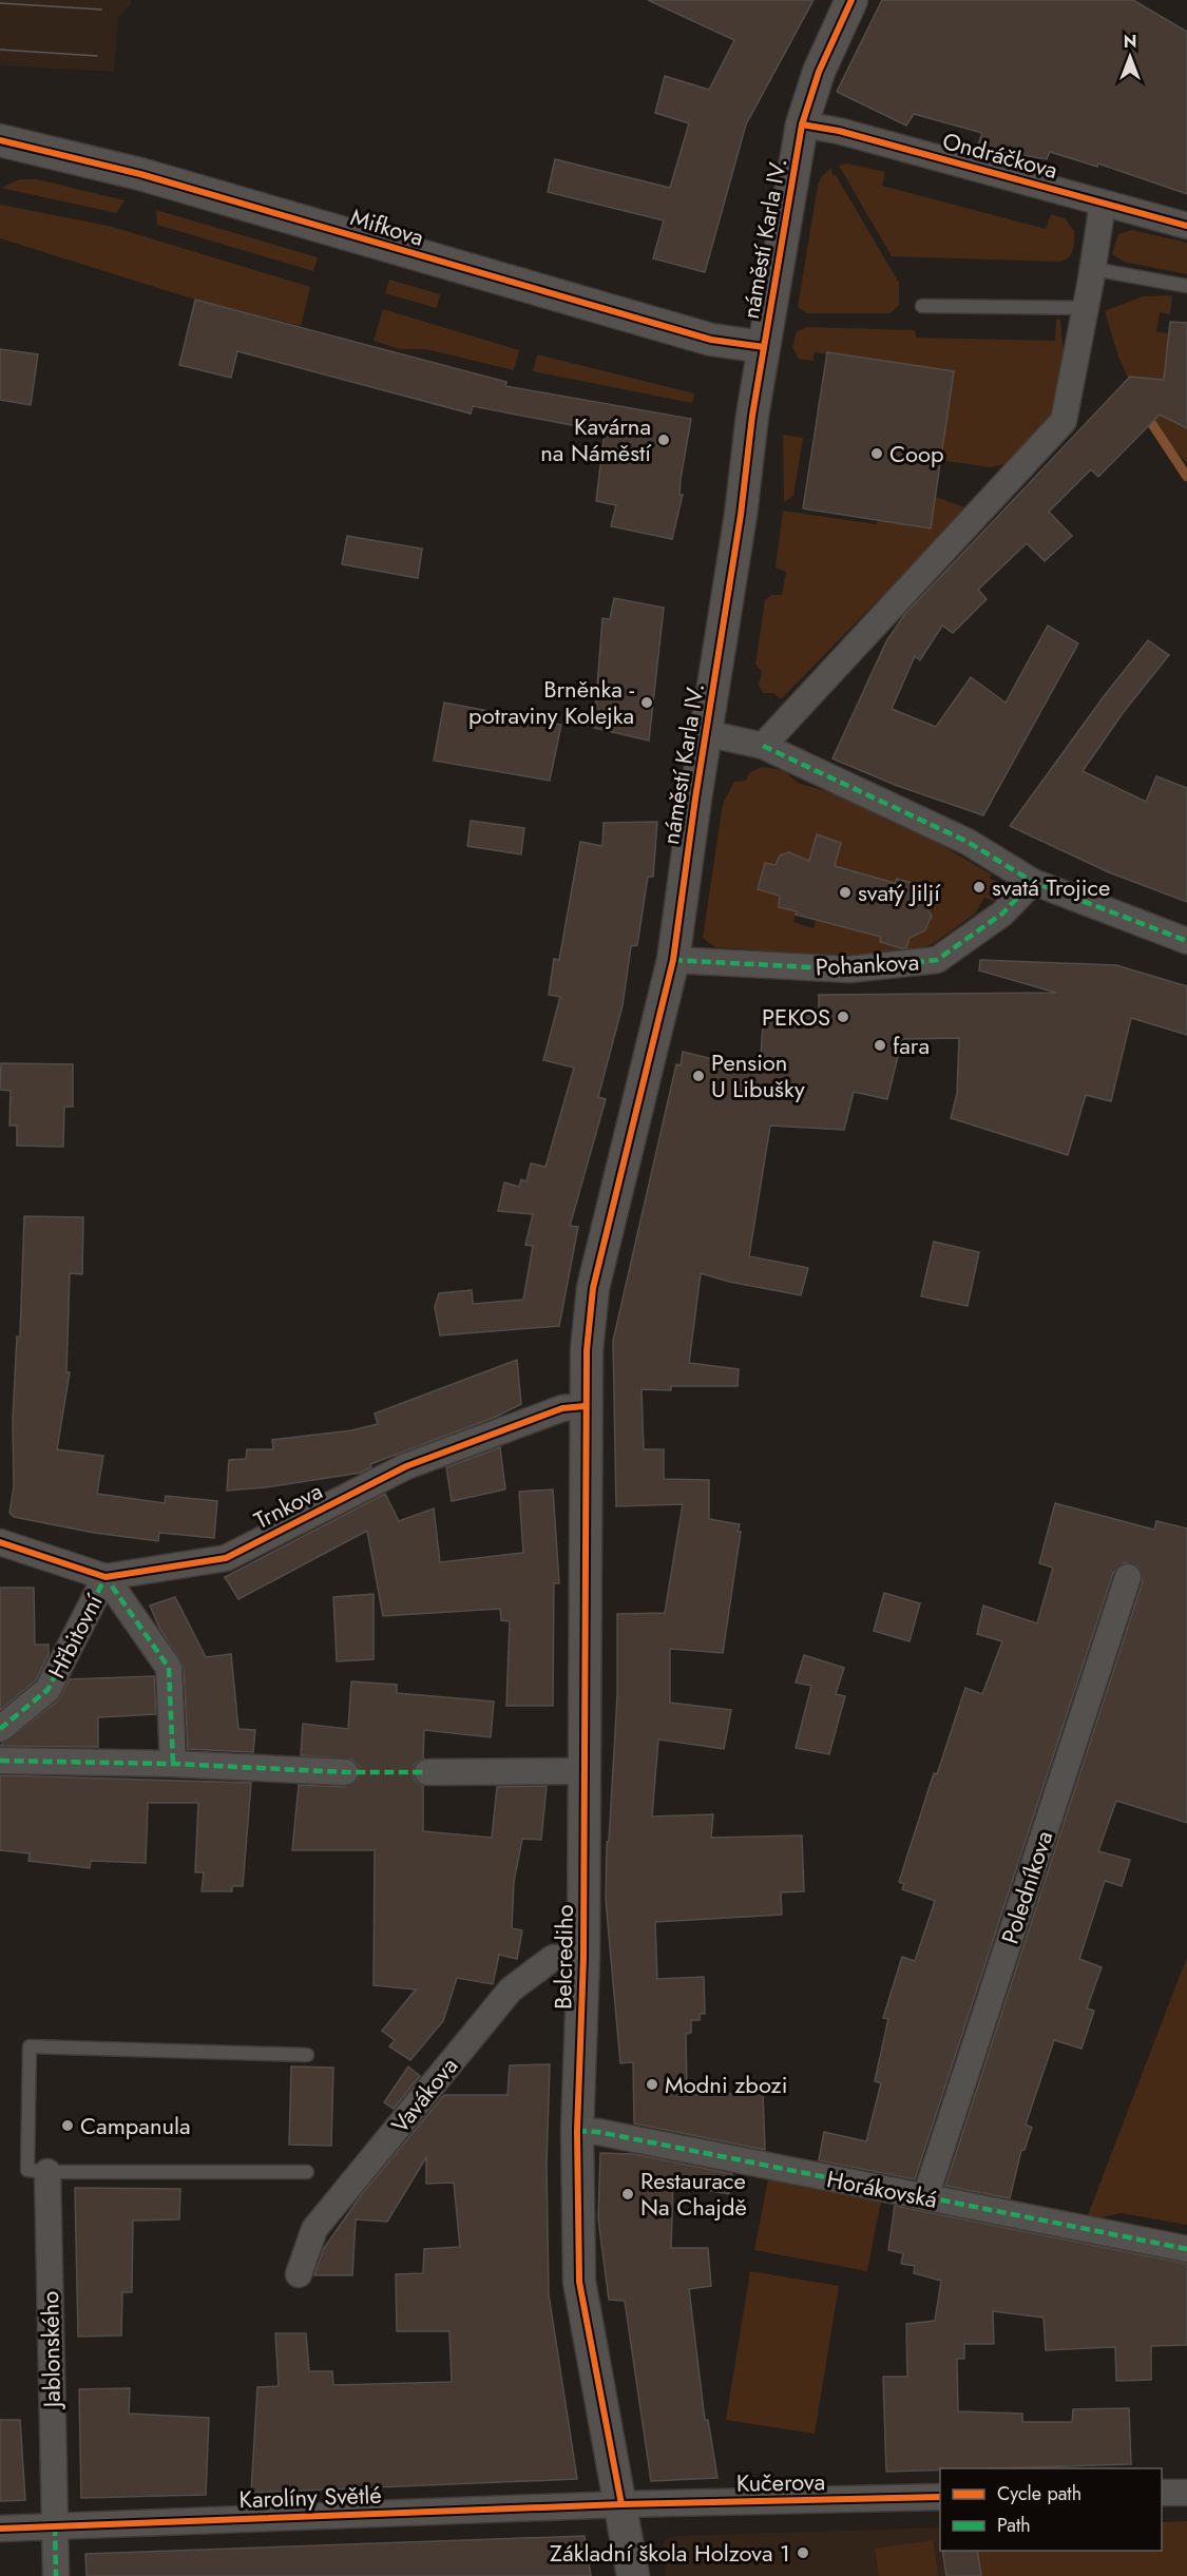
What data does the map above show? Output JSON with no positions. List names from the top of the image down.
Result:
{
  "streets": {
    "street": [
      "Ondráčkova",
      "Mifkova",
      "náměstí Karla IV.",
      "Pohankova",
      "Trnkova",
      "Hřbitovní",
      "Poledníkova",
      "Belcrediho",
      "Vavákova",
      "Horákovská",
      "Jablonského",
      "Kučerova",
      "Karolíny Světlé"
    ]
  },
  "crossings": [
    ["Ondráčkova", "náměstí Karla IV."],
    ["Mifkova", "náměstí Karla IV."],
    ["náměstí Karla IV.", "Pohankova"],
    ["náměstí Karla IV.", "Trnkova"],
    ["náměstí Karla IV.", "Belcrediho"],
    ["Trnkova", "Hřbitovní"],
    ["Trnkova", "Belcrediho"],
    ["Poledníkova", "Horákovská"],
    ["Belcrediho", "Vavákova"],
    ["Belcrediho", "Horákovská"],
    ["Belcrediho", "Kučerova"],
    ["Belcrediho", "Karolíny Světlé"],
    ["Jablonského", "Karolíny Světlé"],
    ["Kučerova", "Karolíny Světlé"]
  ],
  "places": [
    "Kavárna na Náměstí",
    "Coop",
    "Brněnka - potraviny Kolejka",
    "svatá Trojice",
    "svatý Jiljí",
    "PEKOS",
    "fara",
    "Pension U Libušky",
    "Modni zbozi",
    "Campanula",
    "Restaurace Na Chajdě",
    "Základní škola Holzova 1"
  ],
  "legend": ["Cycle path", "Path"],
  "north": "top"
}
